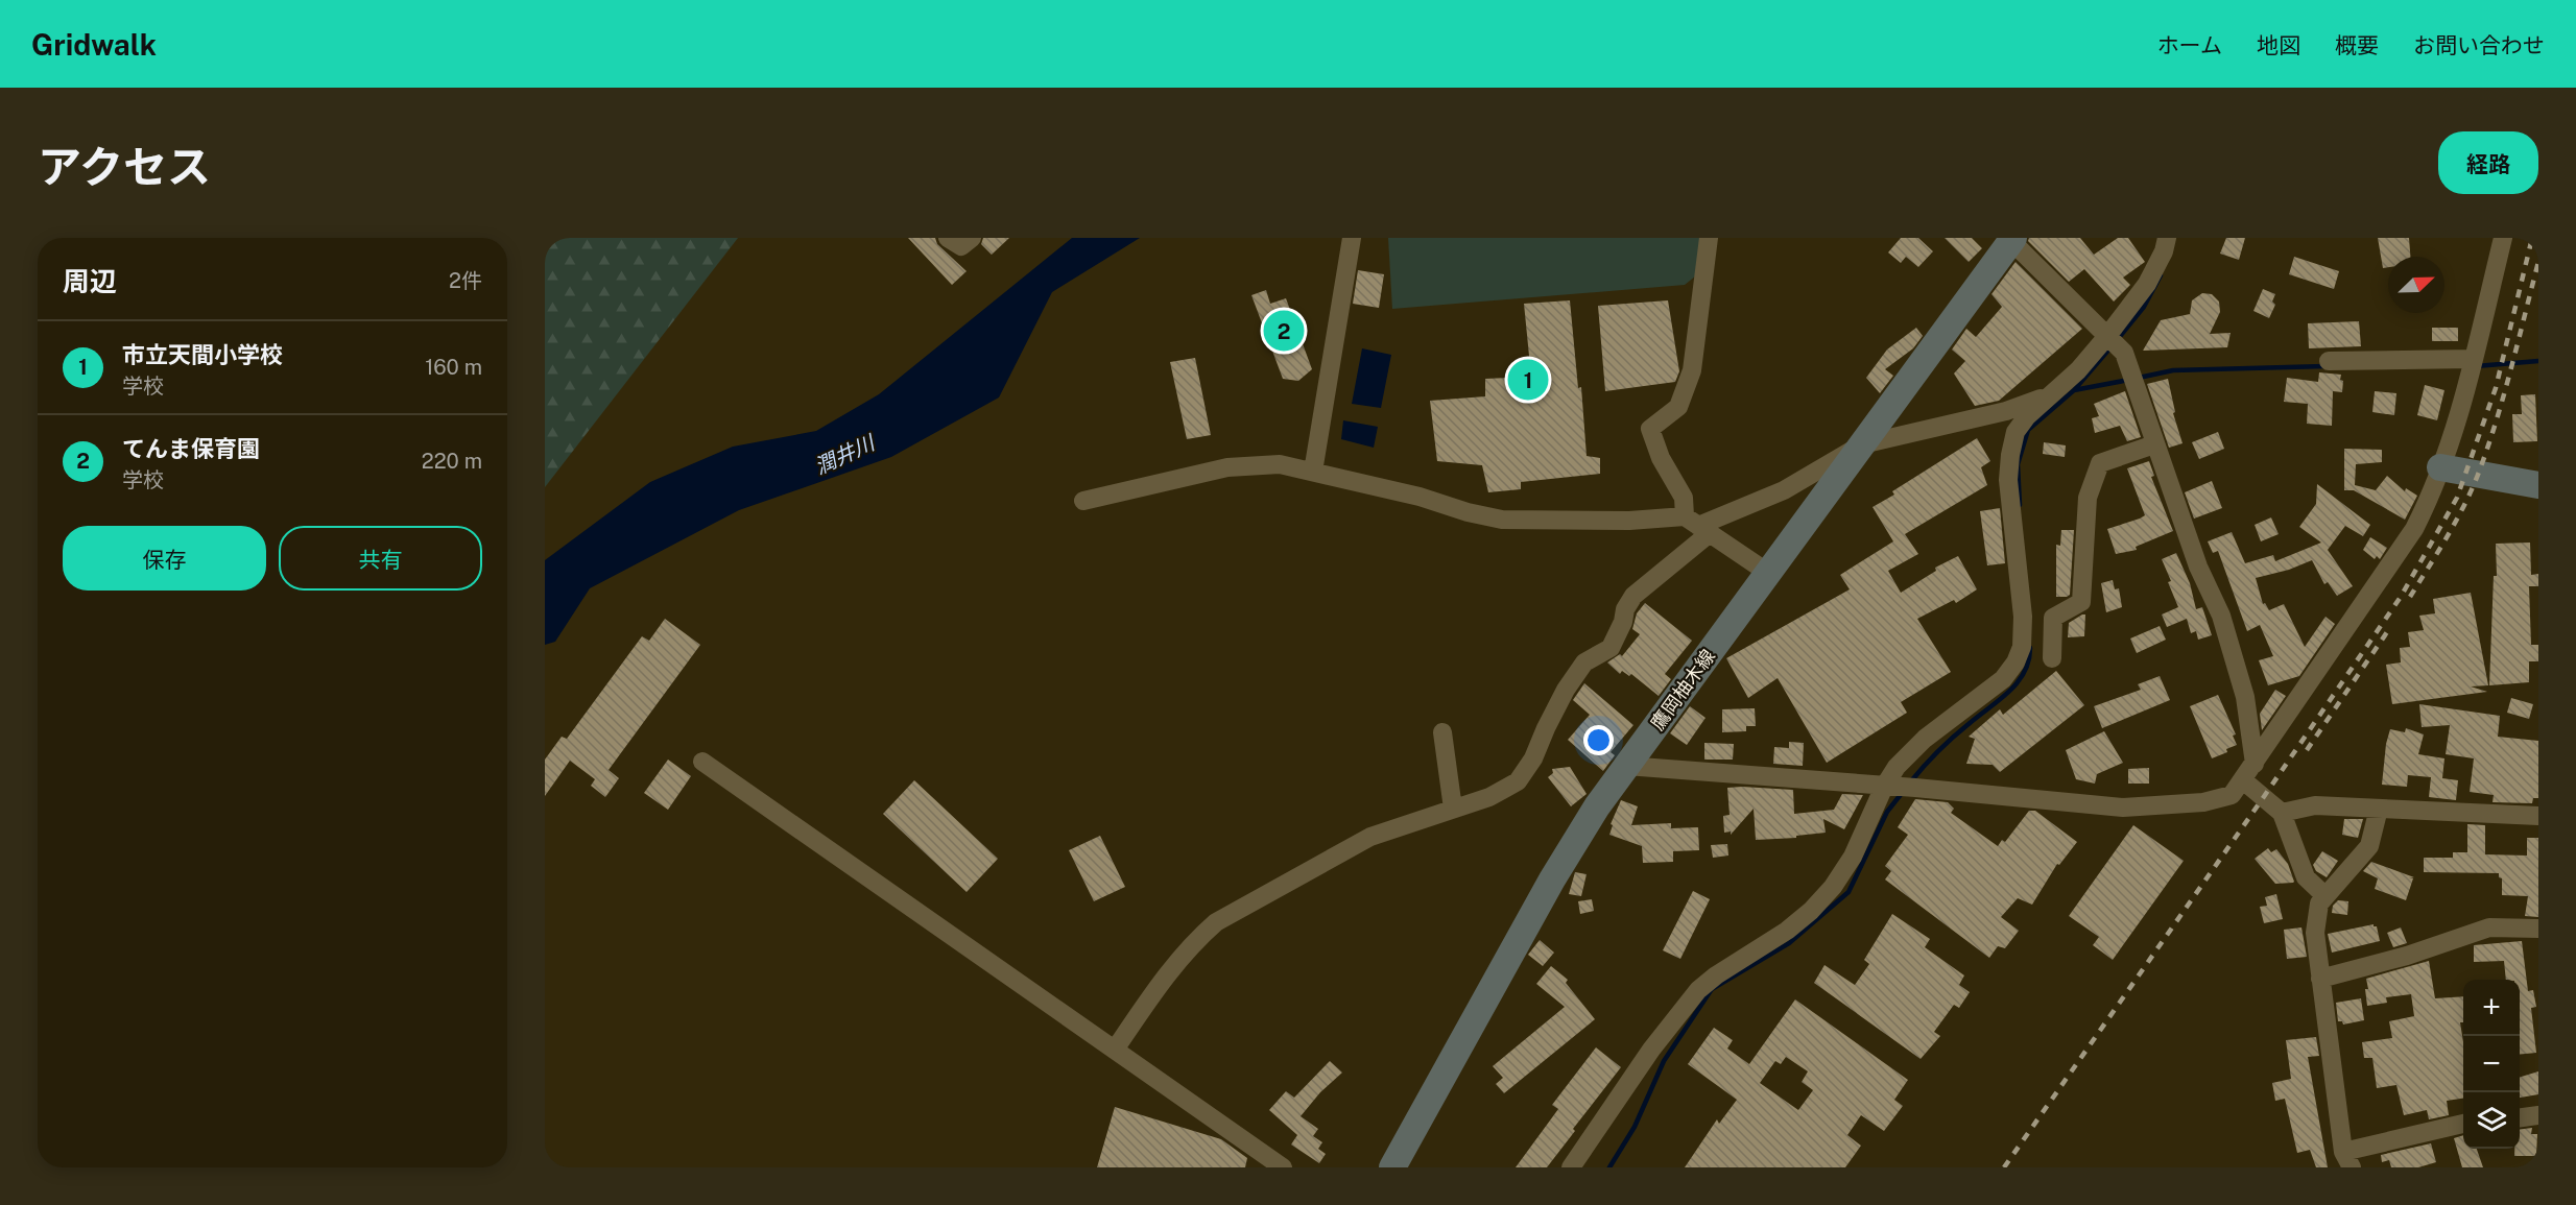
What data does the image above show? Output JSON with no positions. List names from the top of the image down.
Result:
{
  "streets": {
    "main road": ["鷹岡柚木線"]
  },
  "water": ["潤井川"],
  "north": "top right",
  "page": {
    "header": "Gridwalk",
    "nav": [
      "ホーム",
      "地図",
      "概要",
      "お問い合わせ"
    ],
    "title": "アクセス",
    "buttons": [
      "経路",
      ["保存", "共有"]
    ],
    "heading": ["周辺", "2件"],
    "pins": ["2", "1"],
    "list": [
      {
        "mark": "1",
        "name": "市立天間小学校",
        "note": "学校",
        "value": "160 m"
      },
      {
        "mark": "2",
        "name": "てんま保育園",
        "note": "学校",
        "value": "220 m"
      }
    ],
    "map_buttons": ["+", "−"]
  }
}
